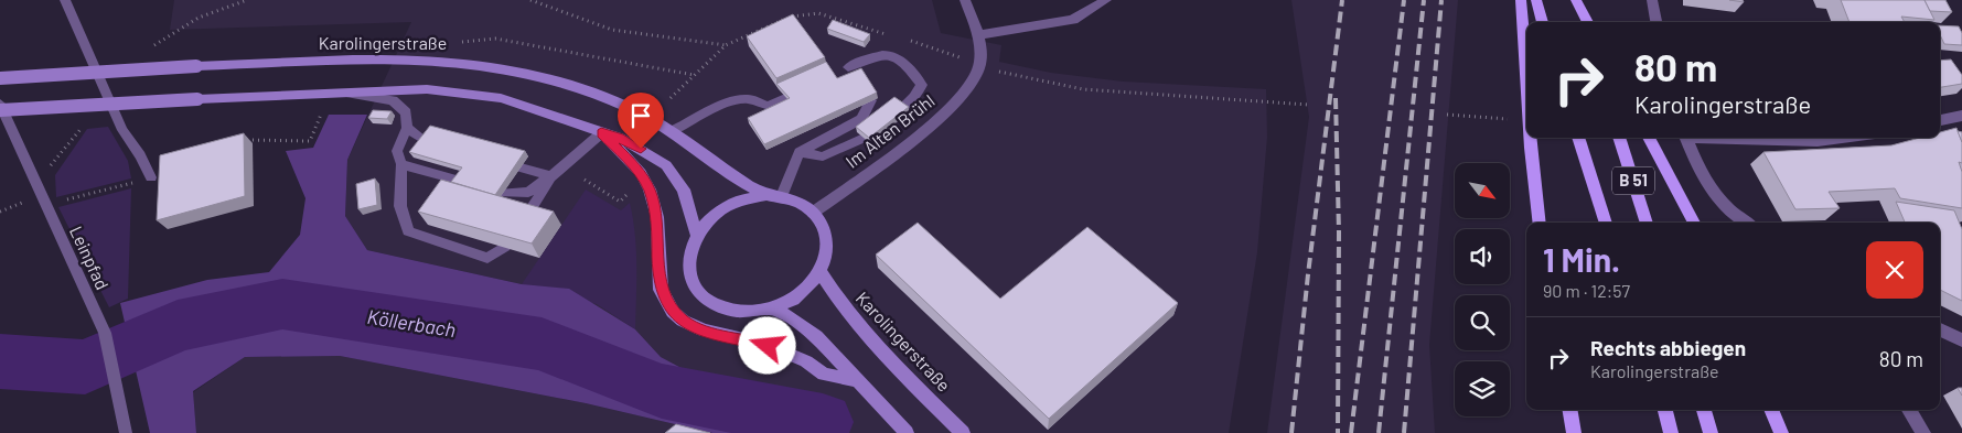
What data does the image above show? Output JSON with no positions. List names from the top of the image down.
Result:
{
  "streets": {
    "main road": ["Karolingerstraße", "B 51"],
    "street": ["Im Alten Brühl"],
    "lane": ["Leinpfad"]
  },
  "crossings": [
    ["Karolingerstraße", "Im Alten Brühl"]
  ],
  "water": ["Köllerbach"],
  "north": "bottom right",
  "page": {
    "turn": ["80 m", "Karolingerstraße"],
    "heading": ["1 Min.", "90 m · 12:57"],
    "list": [
      {
        "name": "Rechts abbiegen",
        "note": "Karolingerstraße",
        "value": "80 m"
      }
    ]
  }
}
